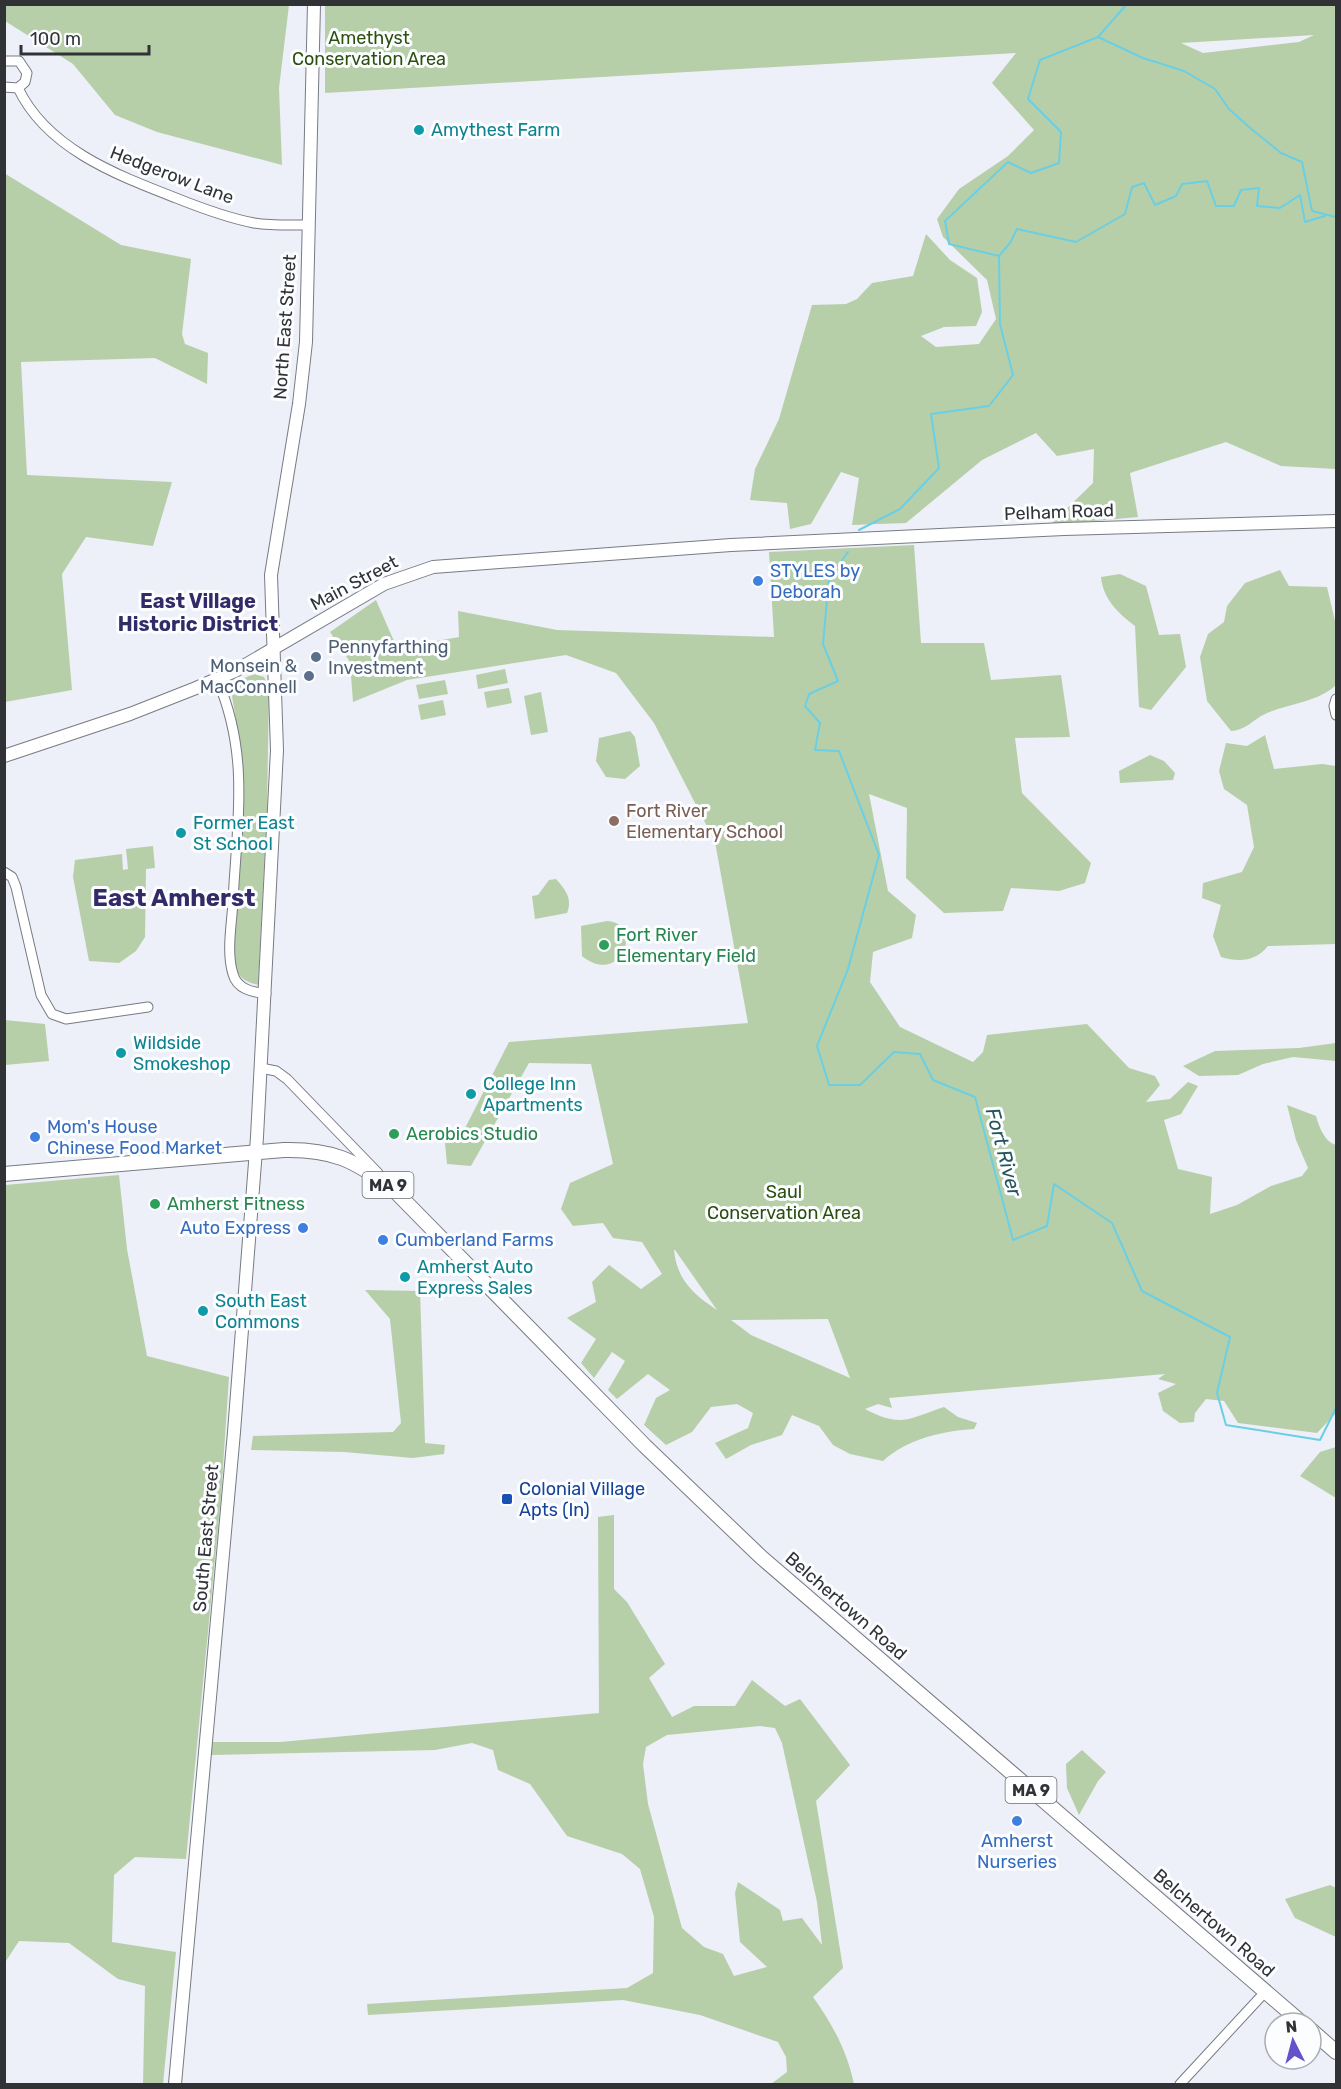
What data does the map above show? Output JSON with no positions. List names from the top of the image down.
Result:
{
  "streets": {
    "highway": ["MA 9", "Belchertown Road"],
    "main road": [
      "North East Street",
      "Pelham Road",
      "Main Street",
      "South East Street"
    ],
    "street": ["Hedgerow Lane"]
  },
  "crossings": [
    ["Hedgerow Lane", "North East Street"],
    ["North East Street", "Main Street"],
    ["North East Street", "South East Street"],
    ["Pelham Road", "Main Street"],
    ["Main Street", "South East Street"],
    ["MA 9", "South East Street"],
    ["MA 9", "Belchertown Road"],
    ["South East Street", "Belchertown Road"]
  ],
  "districts": ["East Village Historic District", "East Amherst"],
  "water": ["Fort River"],
  "parks": ["Amethyst Conservation Area", "Saul Conservation Area"],
  "places": {
    "other": [
      "Amythest Farm",
      "STYLES by Deborah",
      "Pennyfarthing Investment",
      "Monsein & MacConnell",
      "Fort River Elementary School",
      "Former East St School",
      "Fort River Elementary Field",
      "Wildside Smokeshop",
      "College Inn Apartments",
      "Aerobics Studio",
      "Mom's House Chinese Food Market",
      "Amherst Fitness",
      "Auto Express",
      "Cumberland Farms",
      "Amherst Auto Express Sales",
      "South East Commons",
      "Amherst Nurseries"
    ],
    "transit": ["Colonial Village Apts (In)"]
  },
  "scale_bar": "100 m",
  "north": "top"
}
